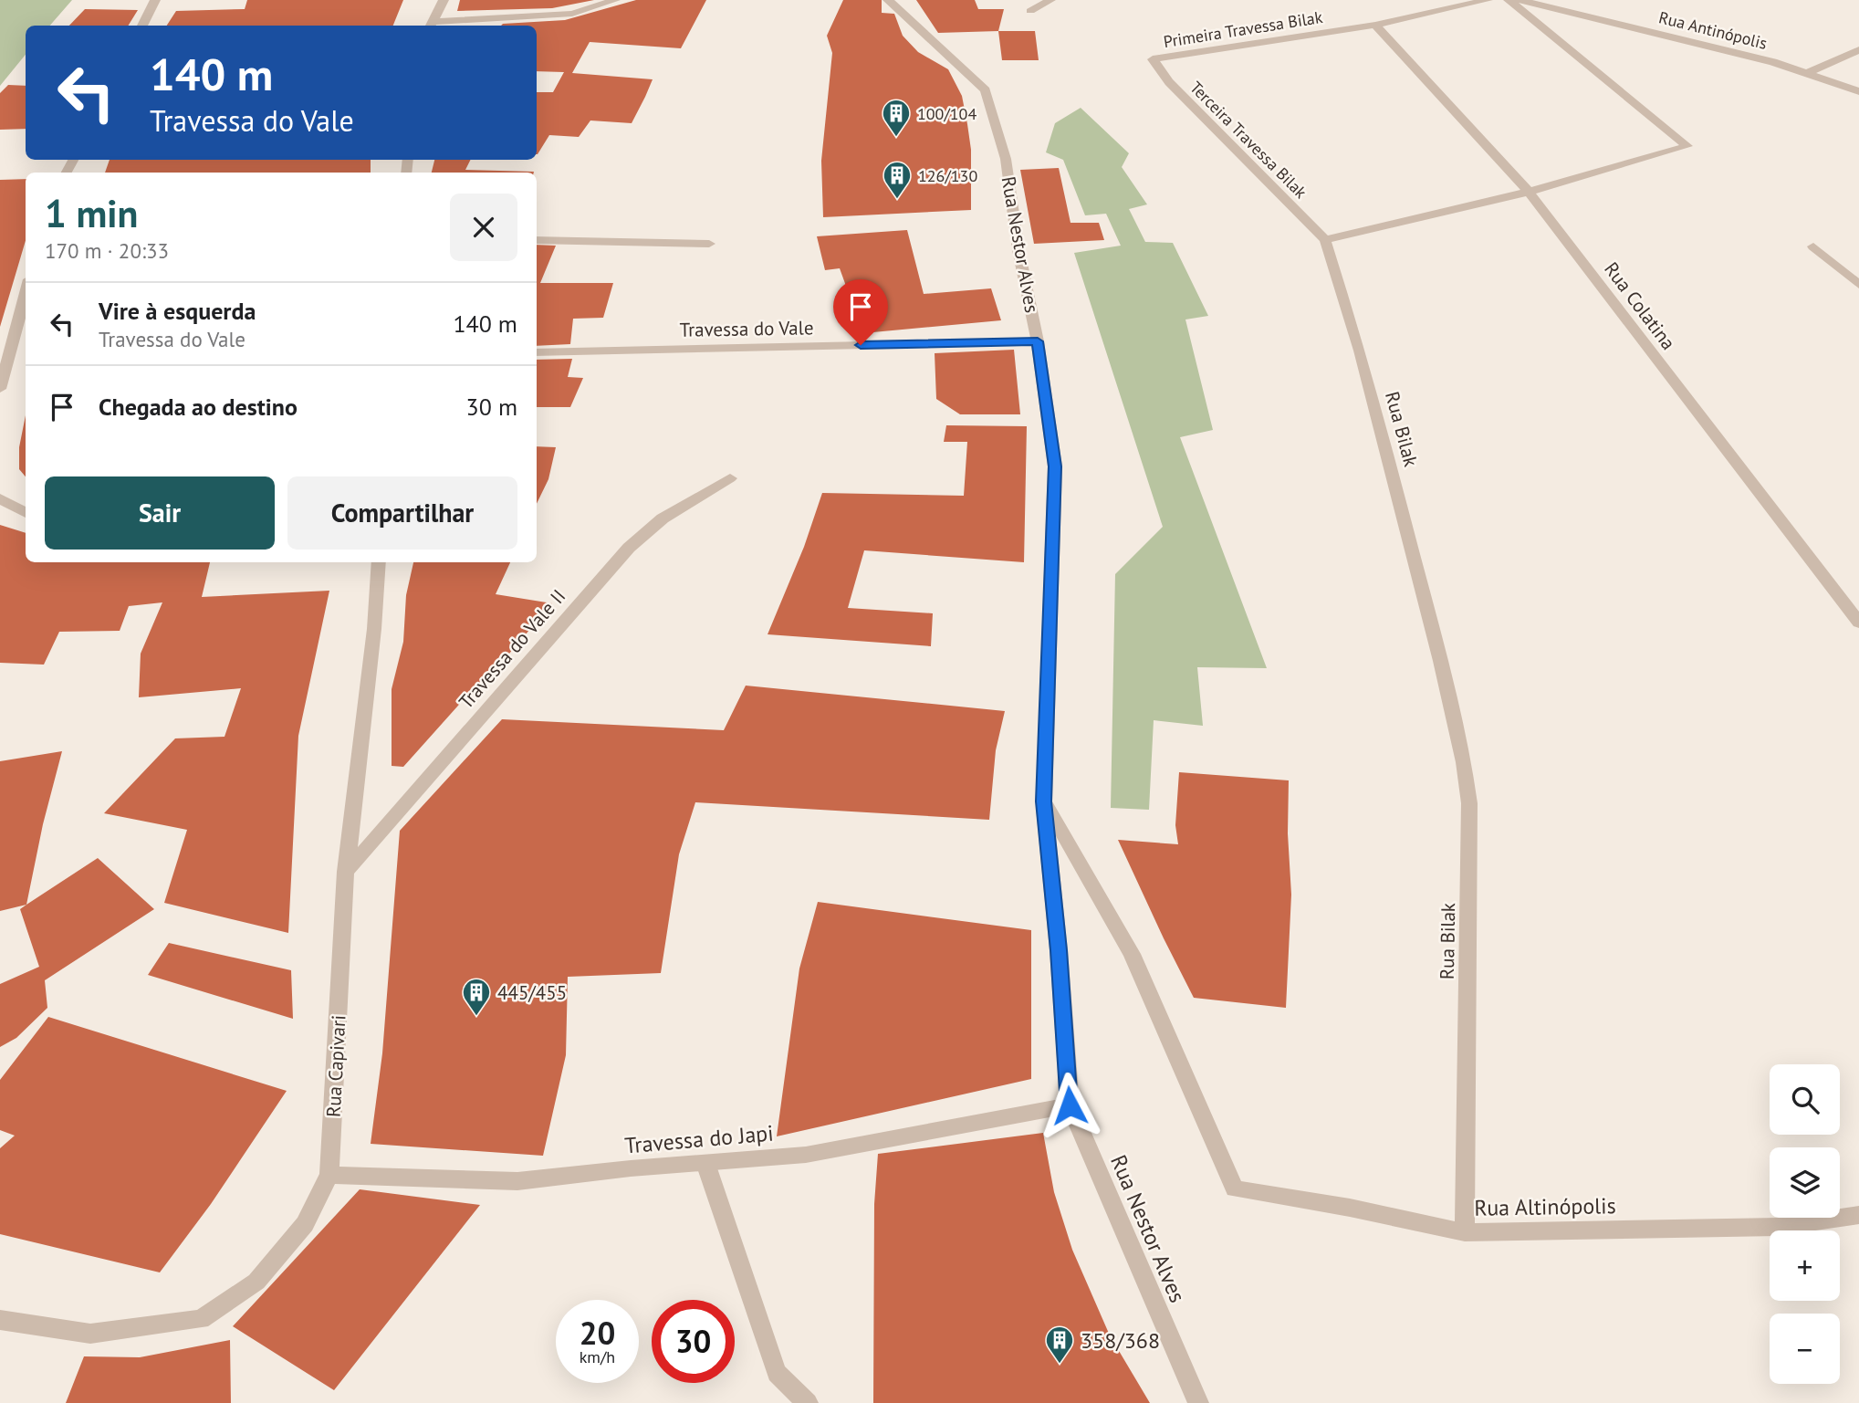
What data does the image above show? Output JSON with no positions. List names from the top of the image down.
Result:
{
  "streets": {
    "street": [
      "Primeira Travessa Bilak",
      "Rua Antinópolis",
      "Terceira Travessa Bilak",
      "Rua Nestor Alves",
      "Rua Colatina",
      "Travessa do Vale",
      "Rua Bilak",
      "Travessa do Vale II",
      "Rua Capivari",
      "Travessa do Japi",
      "Rua Altinópolis"
    ]
  },
  "crossings": [
    ["Primeira Travessa Bilak", "Terceira Travessa Bilak"],
    ["Primeira Travessa Bilak", "Rua Colatina"],
    ["Terceira Travessa Bilak", "Rua Bilak"],
    ["Rua Nestor Alves", "Travessa do Vale"],
    ["Rua Nestor Alves", "Travessa do Japi"],
    ["Rua Nestor Alves", "Rua Altinópolis"],
    ["Rua Bilak", "Rua Altinópolis"],
    ["Travessa do Vale II", "Rua Capivari"],
    ["Rua Capivari", "Travessa do Japi"]
  ],
  "places": {
    "building": [
      "100/104",
      "126/130",
      "445/455",
      "358/368"
    ]
  },
  "page": {
    "turn": ["140 m", "Travessa do Vale"],
    "heading": ["1 min", "170 m · 20:33"],
    "list": [
      {
        "name": "Vire à esquerda",
        "note": "Travessa do Vale",
        "value": "140 m"
      },
      {
        "name": "Chegada ao destino",
        "value": "30 m"
      }
    ],
    "buttons": ["Sair", "Compartilhar"],
    "map_buttons": ["+", "−"],
    "speed": "20 km/h",
    "limit": "30"
  }
}
